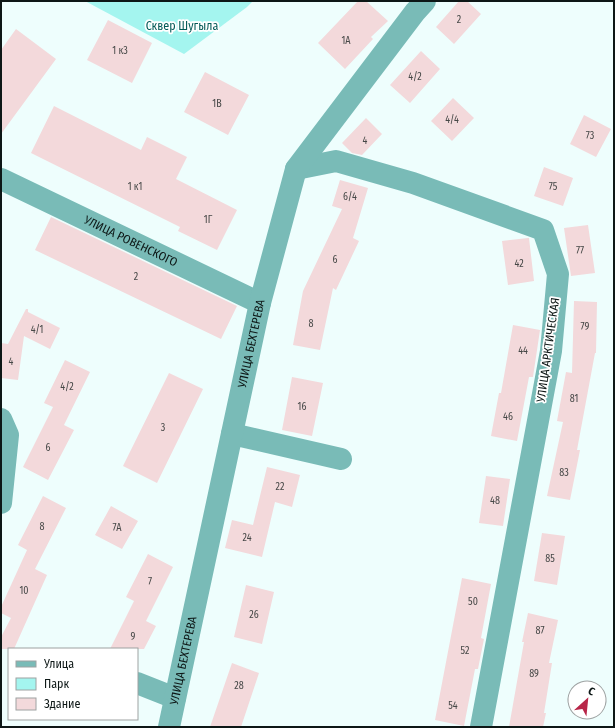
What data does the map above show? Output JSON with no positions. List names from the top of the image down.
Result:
{
  "streets": {
    "street": ["УЛИЦА РОВЕНСКОГО", "УЛИЦА БЕХТЕРЕВА", "УЛИЦА АРКТИЧЕСКАЯ"]
  },
  "crossings": [
    ["УЛИЦА РОВЕНСКОГО", "УЛИЦА БЕХТЕРЕВА"],
    ["УЛИЦА БЕХТЕРЕВА", "УЛИЦА АРКТИЧЕСКАЯ"]
  ],
  "parks": ["Сквер Шугыла"],
  "house_numbers": [
    "2",
    "1А",
    "1 к3",
    "4/2",
    "1В",
    "4/4",
    "73",
    "4",
    "1 к1",
    "75",
    "6/4",
    "1Г",
    "77",
    "6",
    "42",
    "2",
    "8",
    "79",
    "4/1",
    "44",
    "4",
    "4/2",
    "81",
    "16",
    "46",
    "3",
    "6",
    "83",
    "22",
    "48",
    "8",
    "7А",
    "24",
    "85",
    "7",
    "10",
    "50",
    "26",
    "87",
    "9",
    "52",
    "89",
    "28",
    "54"
  ],
  "legend": ["Улица", "Парк", "Здание"],
  "north": "top right"
}
